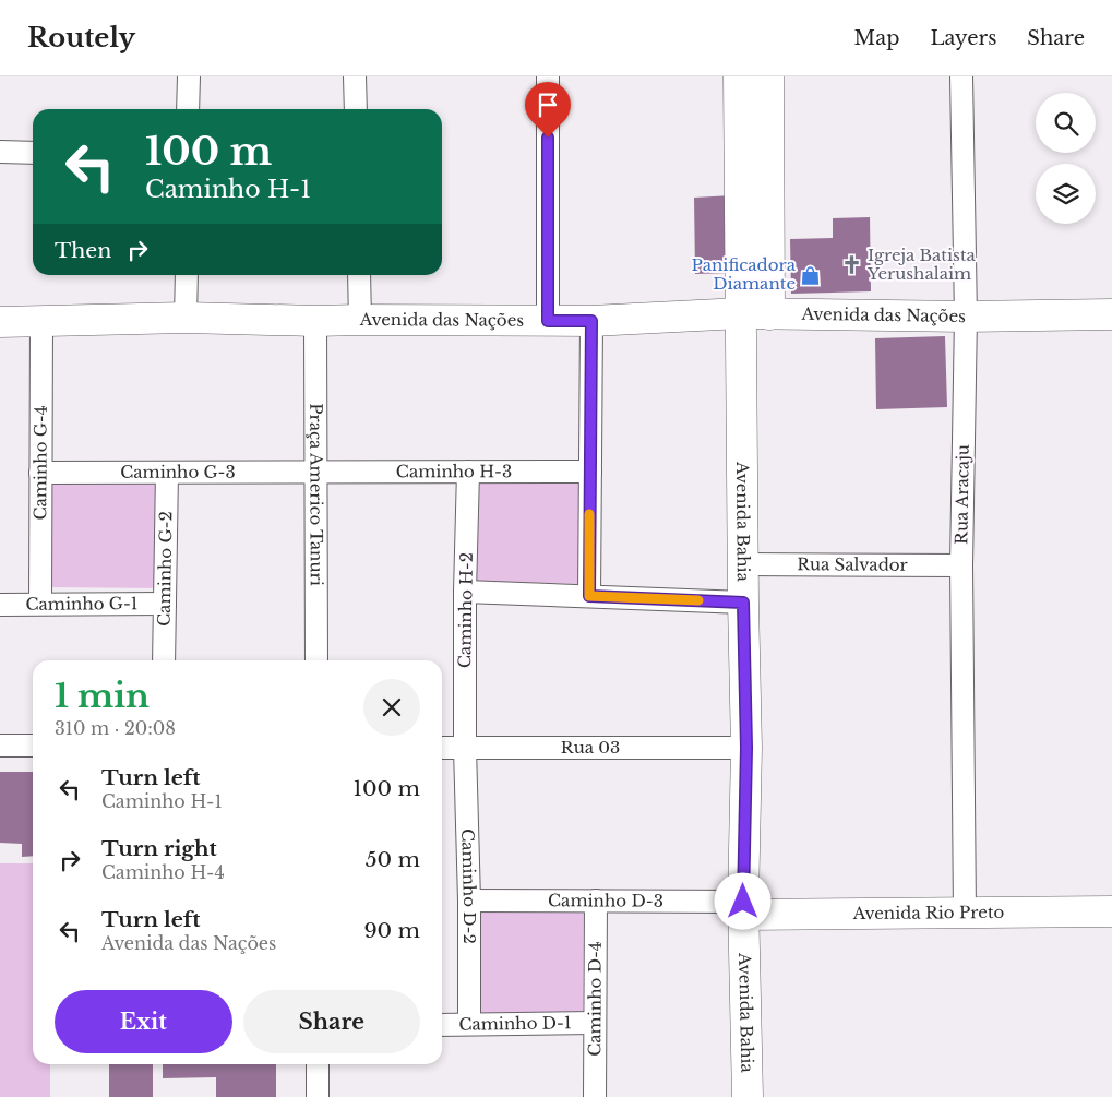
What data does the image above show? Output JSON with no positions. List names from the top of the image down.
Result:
{
  "streets": {
    "street": [
      "Avenida das Nações",
      "Caminho G-4",
      "Caminho H-3",
      "Caminho G-3",
      "Praça Americo Tanuri",
      "Rua Aracaju",
      "Avenida Bahia",
      "Rua Salvador",
      "Caminho G-2",
      "Caminho G-1",
      "Caminho H-2",
      "Rua 03",
      "Caminho D-2",
      "Caminho D-3",
      "Avenida Rio Preto",
      "Caminho D-4",
      "Caminho D-1"
    ]
  },
  "crossings": [
    ["Avenida das Nações", "Caminho G-4"],
    ["Avenida das Nações", "Praça Americo Tanuri"],
    ["Avenida das Nações", "Rua Aracaju"],
    ["Avenida das Nações", "Avenida Bahia"],
    ["Caminho G-4", "Caminho G-3"],
    ["Caminho G-4", "Caminho G-1"],
    ["Caminho H-3", "Caminho G-3"],
    ["Caminho H-3", "Praça Americo Tanuri"],
    ["Caminho H-3", "Caminho H-2"],
    ["Caminho G-3", "Praça Americo Tanuri"],
    ["Caminho G-3", "Caminho G-2"],
    ["Rua Aracaju", "Rua Salvador"],
    ["Rua Aracaju", "Avenida Rio Preto"],
    ["Avenida Bahia", "Rua Salvador"],
    ["Avenida Bahia", "Rua 03"],
    ["Avenida Bahia", "Caminho D-3"],
    ["Avenida Bahia", "Avenida Rio Preto"],
    ["Caminho G-2", "Caminho G-1"],
    ["Caminho H-2", "Rua 03"],
    ["Caminho H-2", "Caminho D-2"],
    ["Rua 03", "Caminho D-2"],
    ["Caminho D-2", "Caminho D-3"],
    ["Caminho D-2", "Caminho D-1"],
    ["Caminho D-3", "Avenida Rio Preto"],
    ["Caminho D-3", "Caminho D-4"],
    ["Caminho D-4", "Caminho D-1"]
  ],
  "places": {
    "church": ["Igreja Batista Yerushalaim"],
    "shop": ["Panificadora Diamante"]
  },
  "page": {
    "header": "Routely",
    "nav": ["Map", "Layers", "Share"],
    "turn": ["100 m", "Caminho H-1"],
    "then": "Then",
    "heading": ["1 min", "310 m · 20:08"],
    "list": [
      {
        "name": "Turn left",
        "note": "Caminho H-1",
        "value": "100 m"
      },
      {
        "name": "Turn right",
        "note": "Caminho H-4",
        "value": "50 m"
      },
      {
        "name": "Turn left",
        "note": "Avenida das Nações",
        "value": "90 m"
      }
    ],
    "buttons": ["Exit", "Share"]
  }
}
